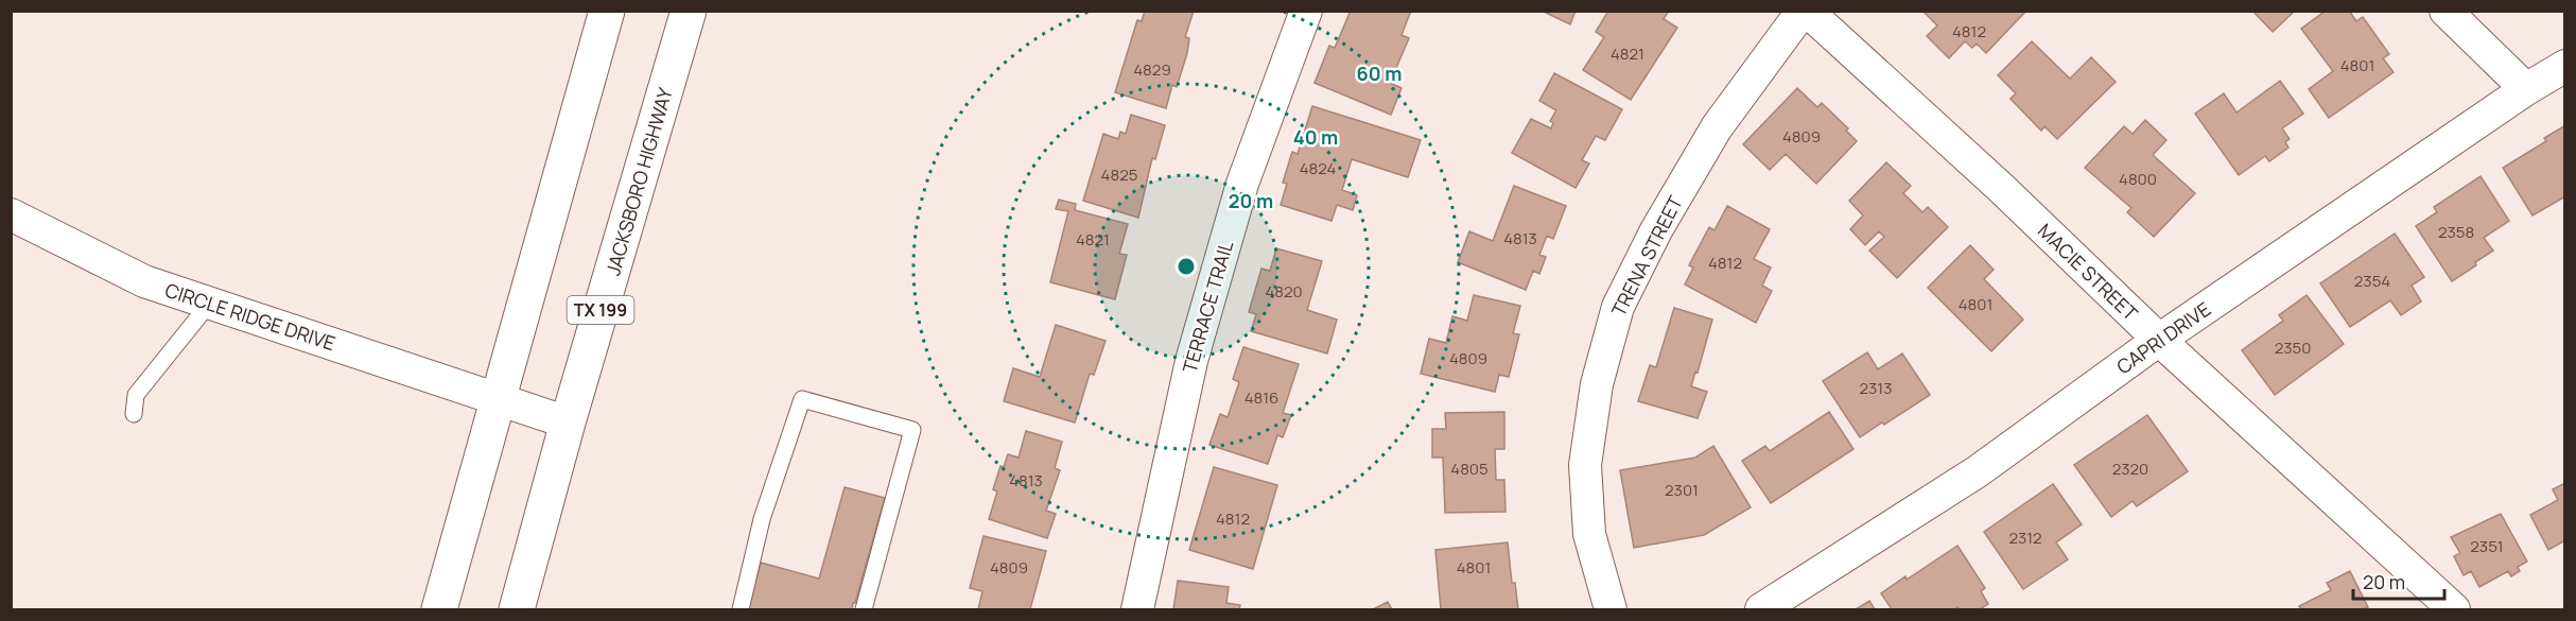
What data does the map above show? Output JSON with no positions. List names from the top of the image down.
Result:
{
  "streets": {
    "main road": ["JACKSBORO HIGHWAY", "TX 199"],
    "street": [
      "TRENA STREET",
      "MACIE STREET",
      "TERRACE TRAIL",
      "CIRCLE RIDGE DRIVE",
      "CAPRI DRIVE"
    ]
  },
  "crossings": [
    ["JACKSBORO HIGHWAY", "CIRCLE RIDGE DRIVE"],
    ["TRENA STREET", "MACIE STREET"],
    ["MACIE STREET", "CAPRI DRIVE"]
  ],
  "house_numbers": [
    "4812",
    "4821",
    "4801",
    "4829",
    "4809",
    "4824",
    "4825",
    "4800",
    "2358",
    "4813",
    "4821",
    "4812",
    "2354",
    "4820",
    "4801",
    "2350",
    "4809",
    "2313",
    "4816",
    "4805",
    "2320",
    "4813",
    "2301",
    "4812",
    "2312",
    "2351",
    "4809",
    "4801"
  ],
  "scale_bar": "20 m",
  "rings": ["60 m", "40 m", "20 m"]
}
